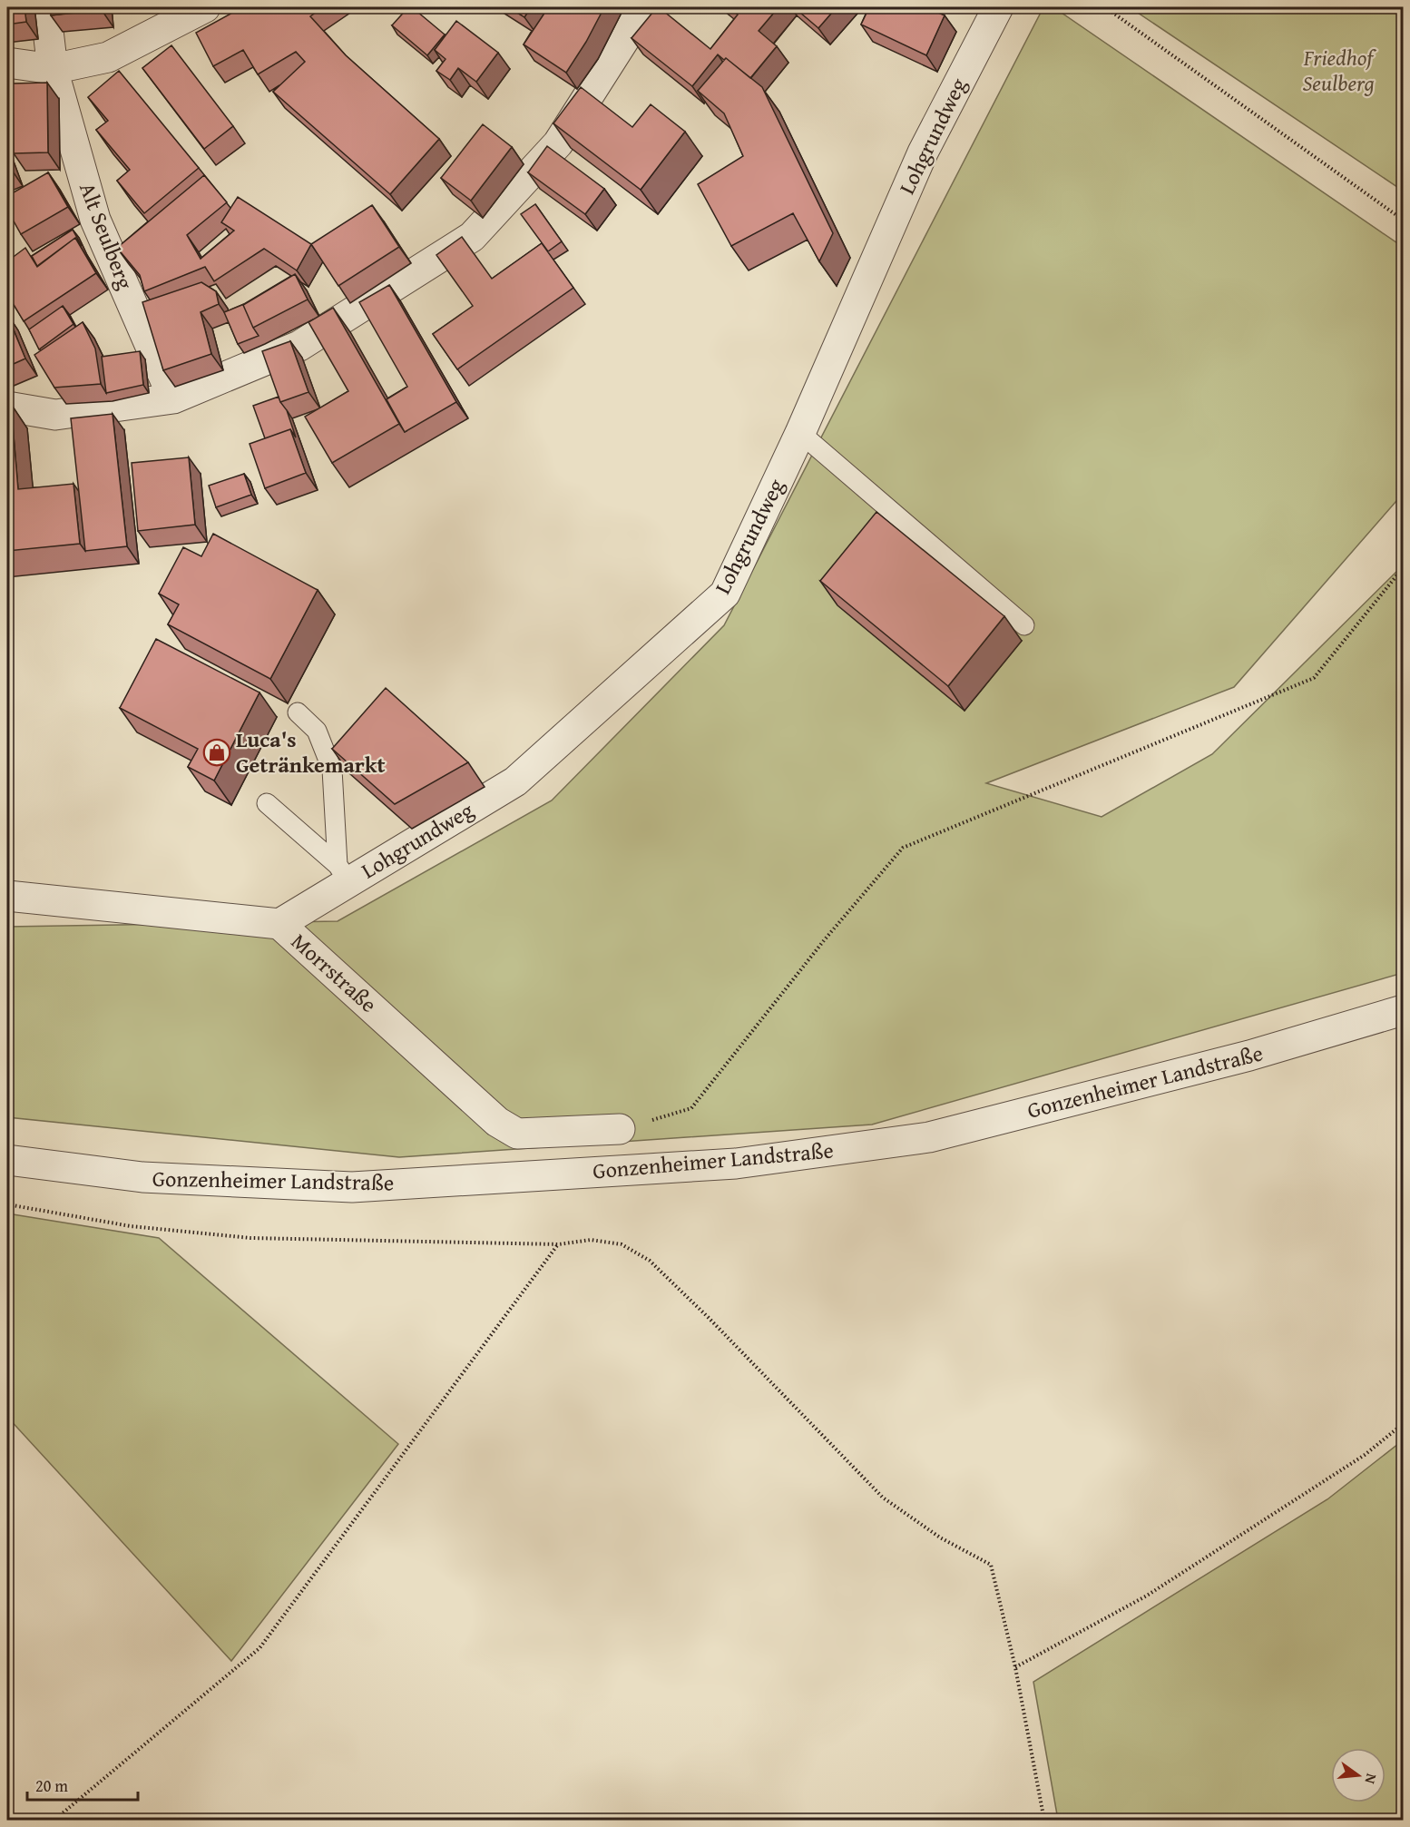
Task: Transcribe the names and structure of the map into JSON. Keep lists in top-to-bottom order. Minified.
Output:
{"streets":{"street":["Lohgrundweg","Alt Seulberg","Morrstraße","Gonzenheimer Landstraße"]},"crossings":[["Lohgrundweg","Morrstraße"]],"parks":["Friedhof Seulberg"],"places":{"shop":["Luca's Getränkemarkt"]},"scale_bar":"20 m","north":"right"}
